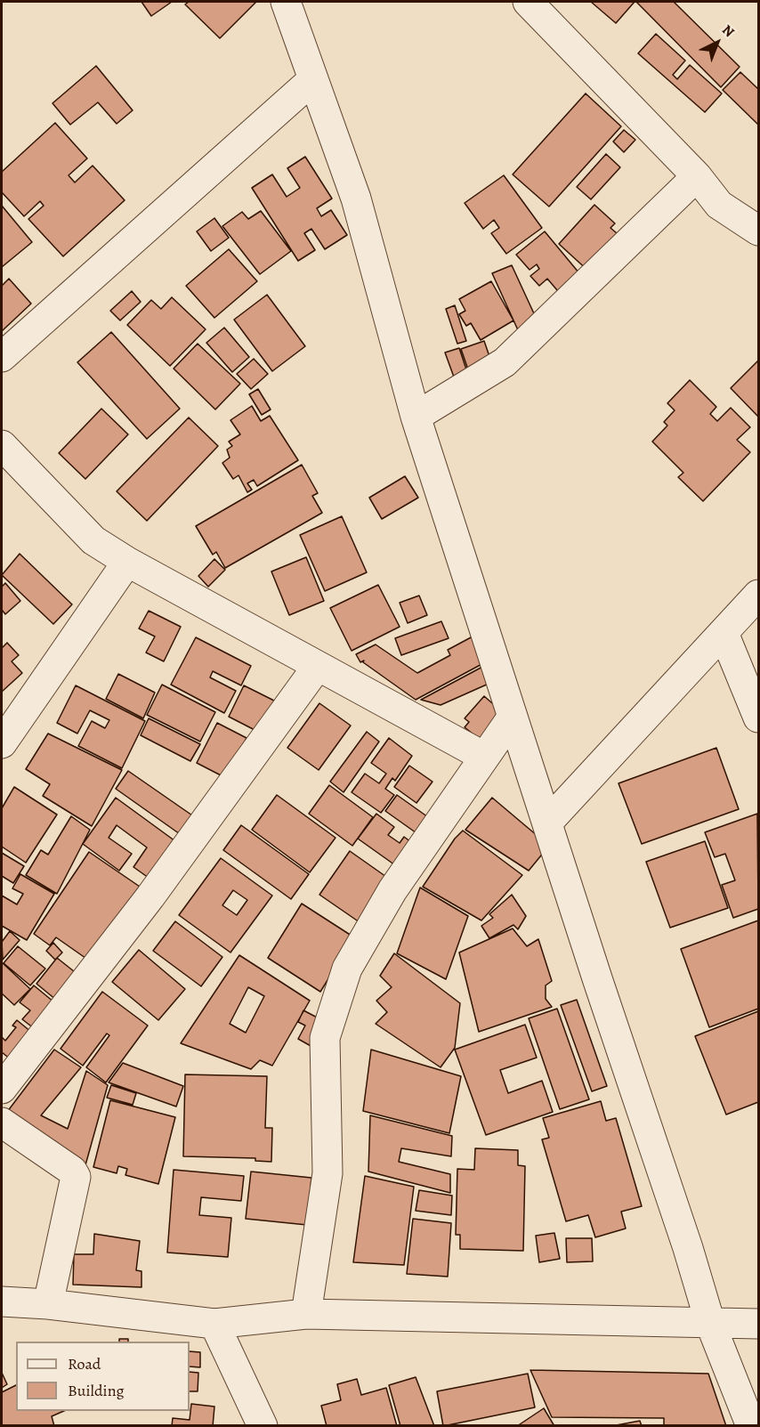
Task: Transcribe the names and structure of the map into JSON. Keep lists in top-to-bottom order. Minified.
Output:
{"legend":["Road","Building"],"north":"top right"}
